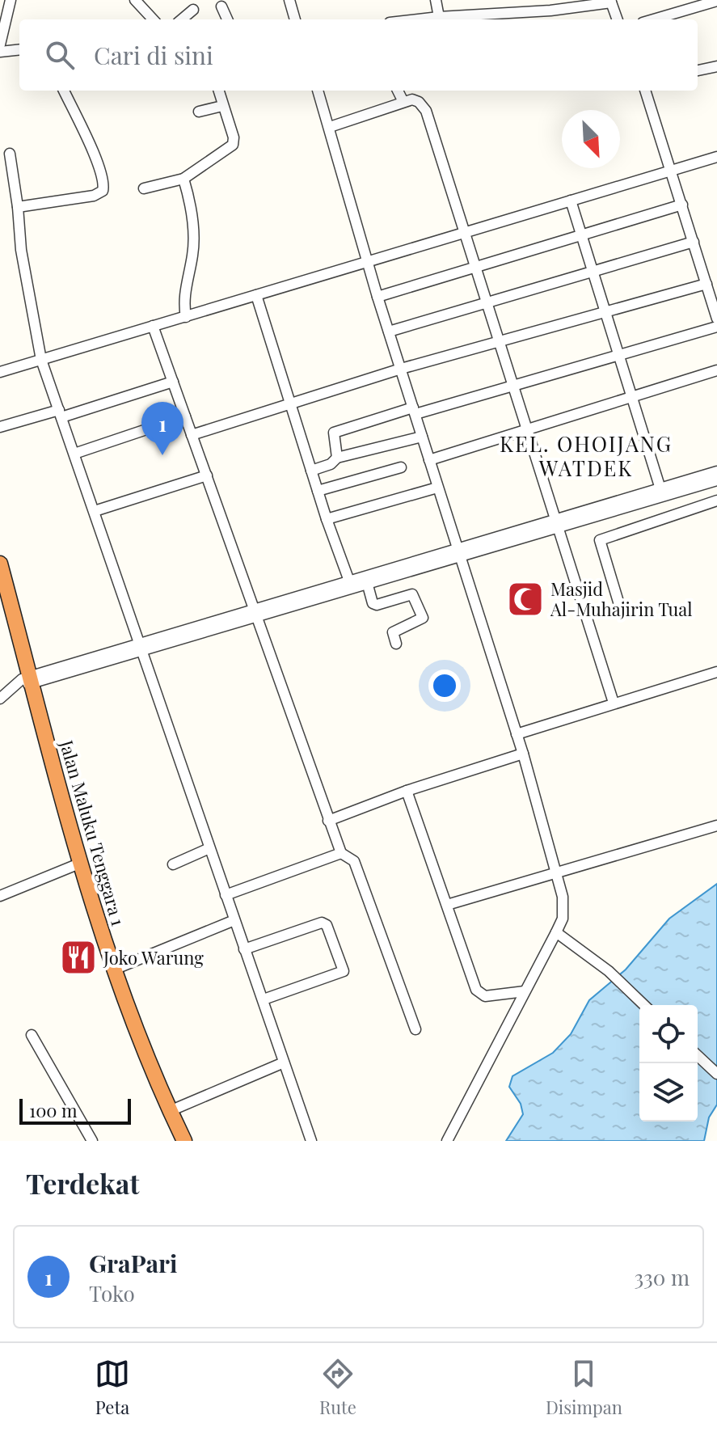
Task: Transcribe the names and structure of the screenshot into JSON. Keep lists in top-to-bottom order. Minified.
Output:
{"streets":{"highway":["Jalan Maluku Tenggara 1"]},"districts":["KEL. OHOIJANG WATDEK"],"places":{"mosque":["Masjid Al-Muhajirin Tual"],"restaurant":["Joko Warung"]},"scale_bar":"100 m","north":"bottom right","page":{"search":"Cari di sini","pins":"1","scale":"100 m","heading":"Terdekat","list":[{"mark":"1","name":"GraPari","note":"Toko","value":"330 m"}],"nav":["Peta","Rute","Disimpan"]}}
